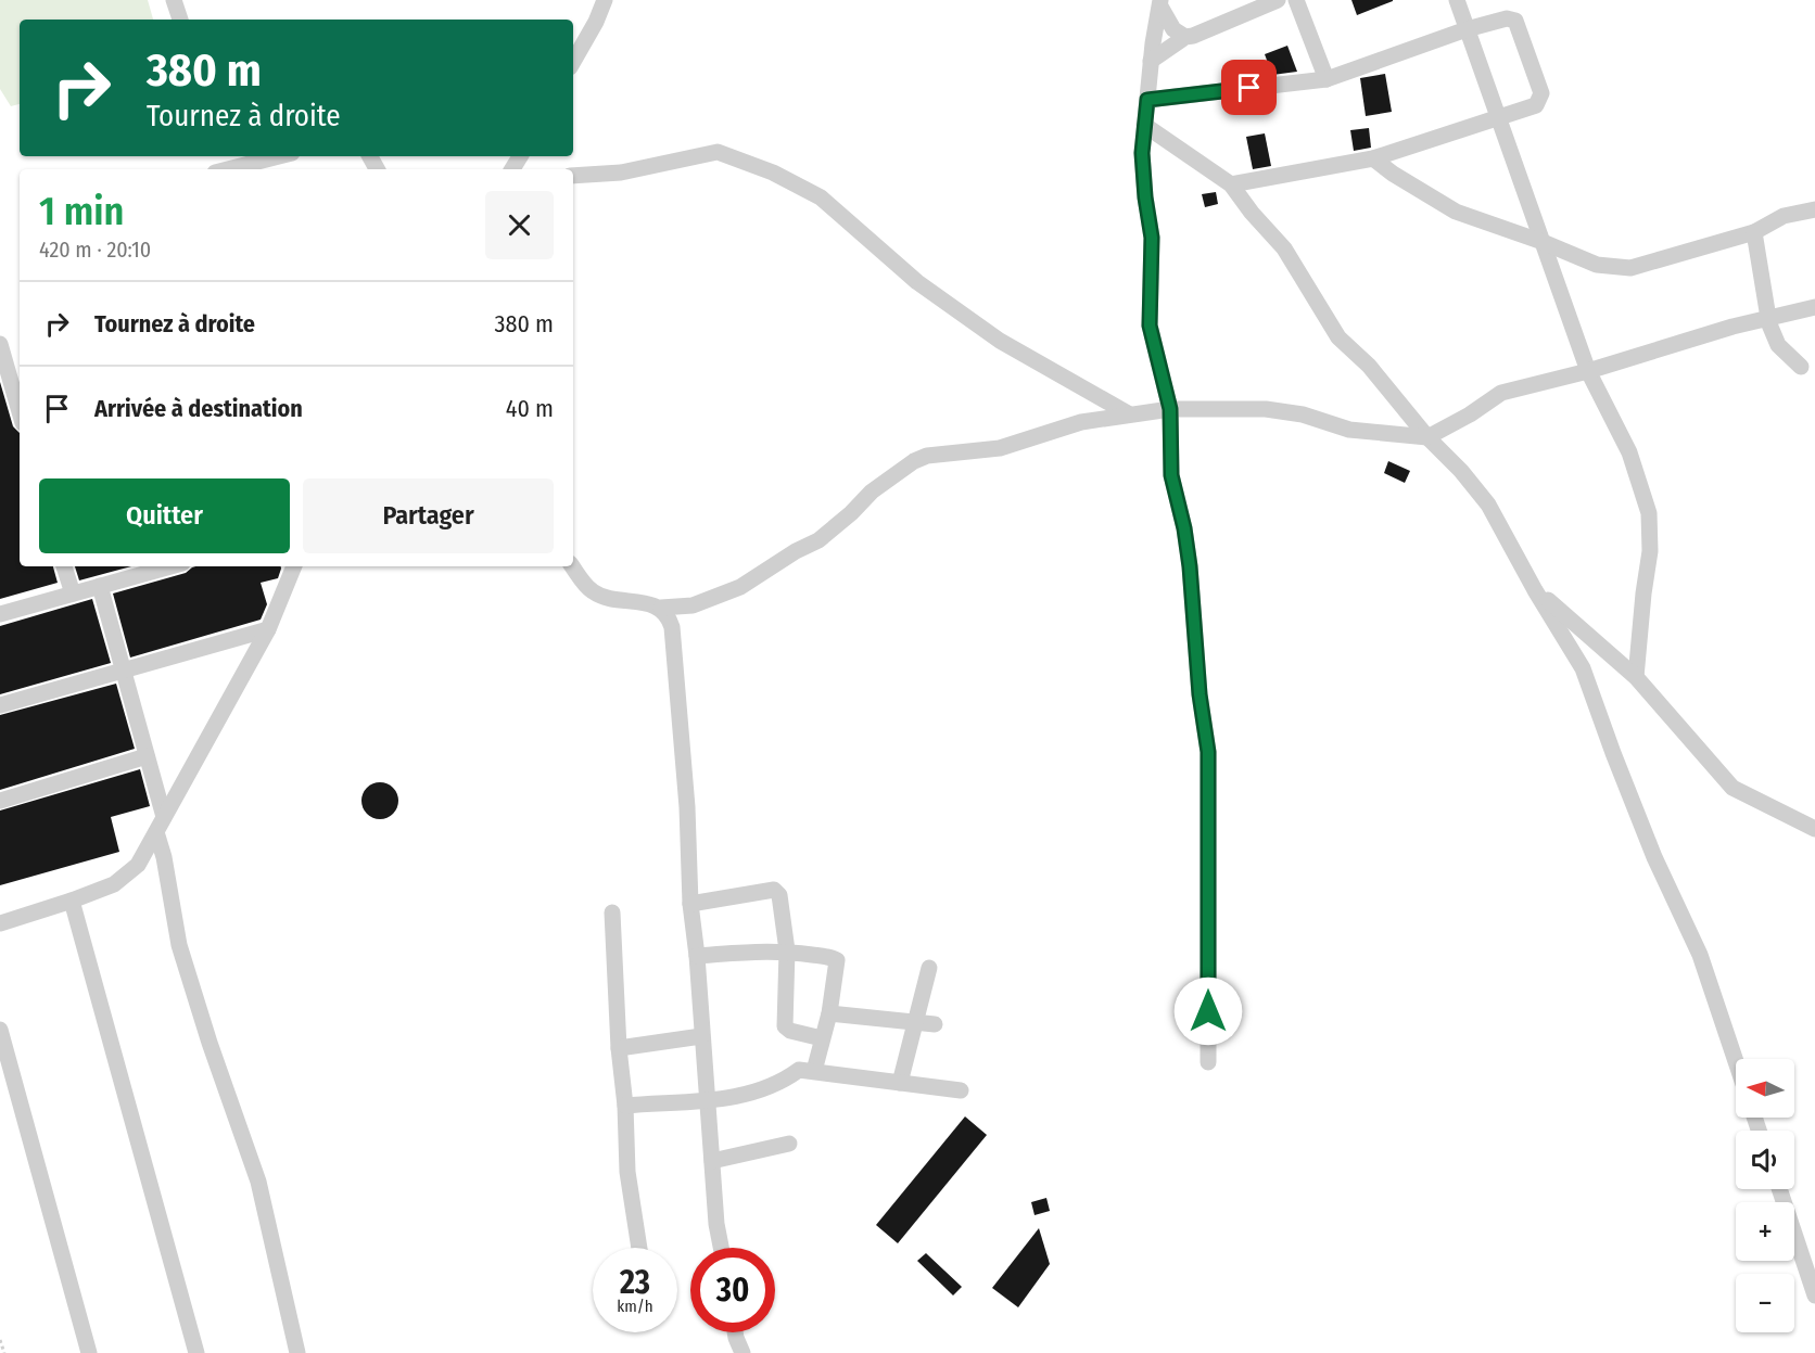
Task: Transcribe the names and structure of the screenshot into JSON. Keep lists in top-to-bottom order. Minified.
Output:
{"north":"left","page":{"turn":["380 m","Tournez à droite"],"heading":["1 min","420 m · 20:10"],"list":[{"name":"Tournez à droite","value":"380 m"},{"name":"Arrivée à destination","value":"40 m"}],"buttons":["Quitter","Partager"],"map_buttons":["+","−"],"speed":"23 km/h","limit":"30"}}
